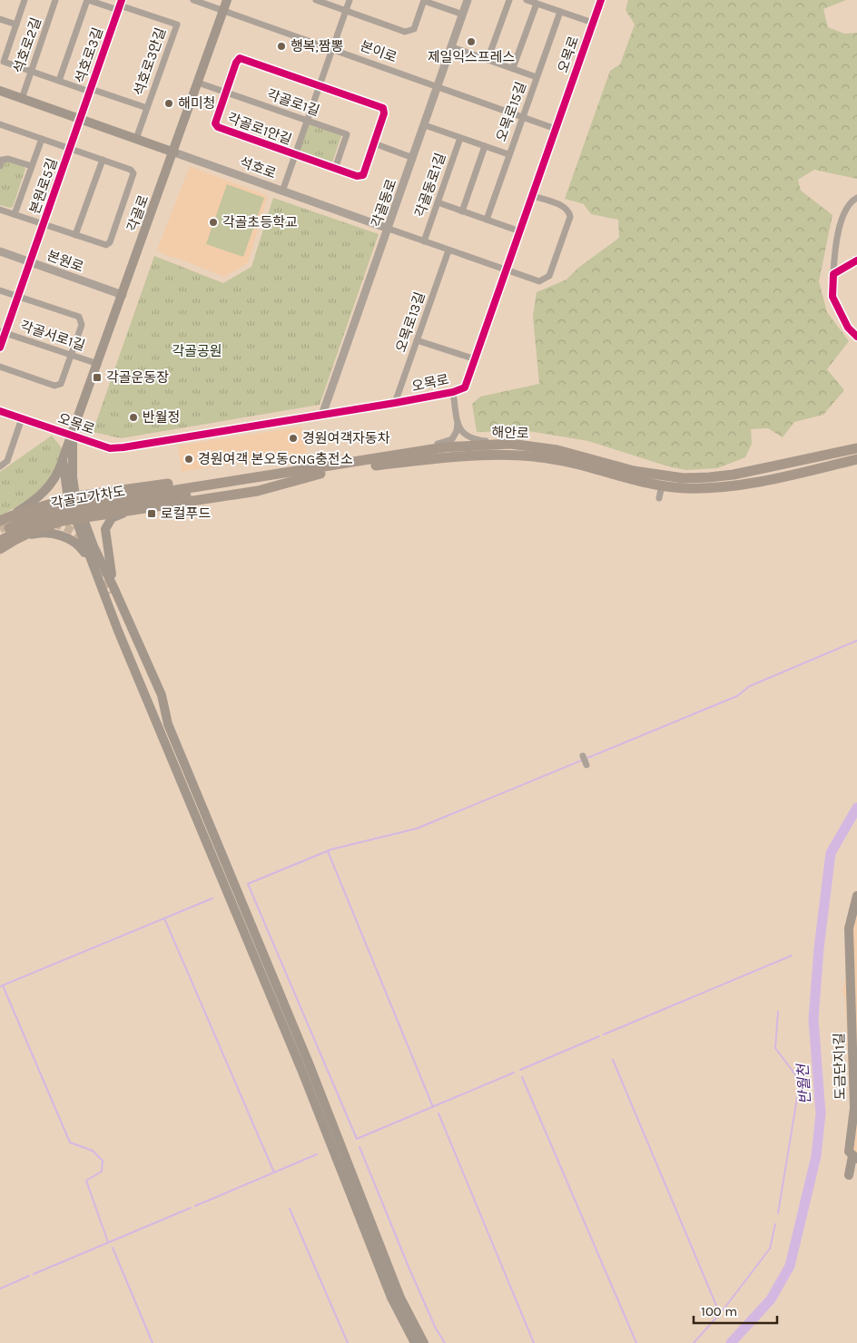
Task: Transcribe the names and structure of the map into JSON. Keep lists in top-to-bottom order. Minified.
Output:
{"streets":{"main road":["석호로","각골로","해안로","각골고가차도","도금단지1길"],"street":["석호로2길","본이로","오목로","석호로3길","석호로3안길","각골로1길","오목로15길","각골로1안길","각골동로1길","본원로5길","각골동로","본원로","오목로13길","각골서로1길"]},"crossings":[["석호로2길","석호로3안길"],["석호로2길","석호로"],["본이로","오목로"],["본이로","오목로15길"],["본이로","각골동로"],["본이로","각골로"],["오목로","석호로"],["오목로","각골동로"],["오목로","각골로"],["오목로","오목로13길"],["석호로3길","석호로3안길"],["석호로3길","석호로"],["석호로3길","본원로5길"],["각골로1길","각골로1안길"],["각골로1길","각골로"],["석호로","각골동로1길"],["석호로","본원로5길"],["석호로","각골동로"],["석호로","각골로"],["석호로","오목로13길"],["본원로5길","본원로"],["본원로5길","각골서로1길"],["각골로","본원로"],["각골로","각골서로1길"],["해안로","각골고가차도"]],"water":["반월천"],"parks":["각골공원"],"places":{"other":["제일익스프레스","행복,짬뽕","해미청","각골초등학교","반월정","경원여객자동차","경원여객 본오동CNG충전소"],"transit":["각골운동장","로컬푸드"]},"scale_bar":"100 m"}
